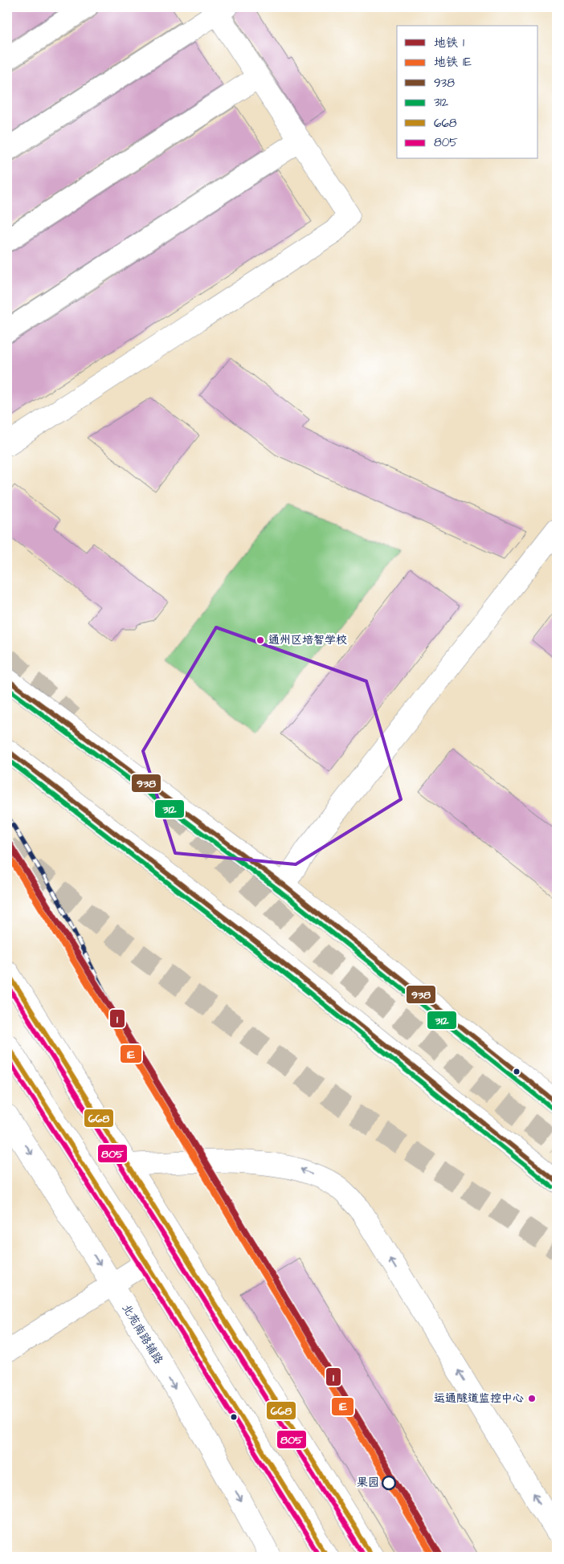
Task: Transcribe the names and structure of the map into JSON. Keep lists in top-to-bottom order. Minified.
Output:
{"streets":{"main road":["北苑南路辅路"]},"places":["通州区培智学校","运通隧道监控中心","果园"],"lines":["transit line 938","transit line 312","metro line 1","metro line 1E","transit line 668","transit line 805"],"legend":["地铁 1","地铁 1E","938","312","668","805"]}
